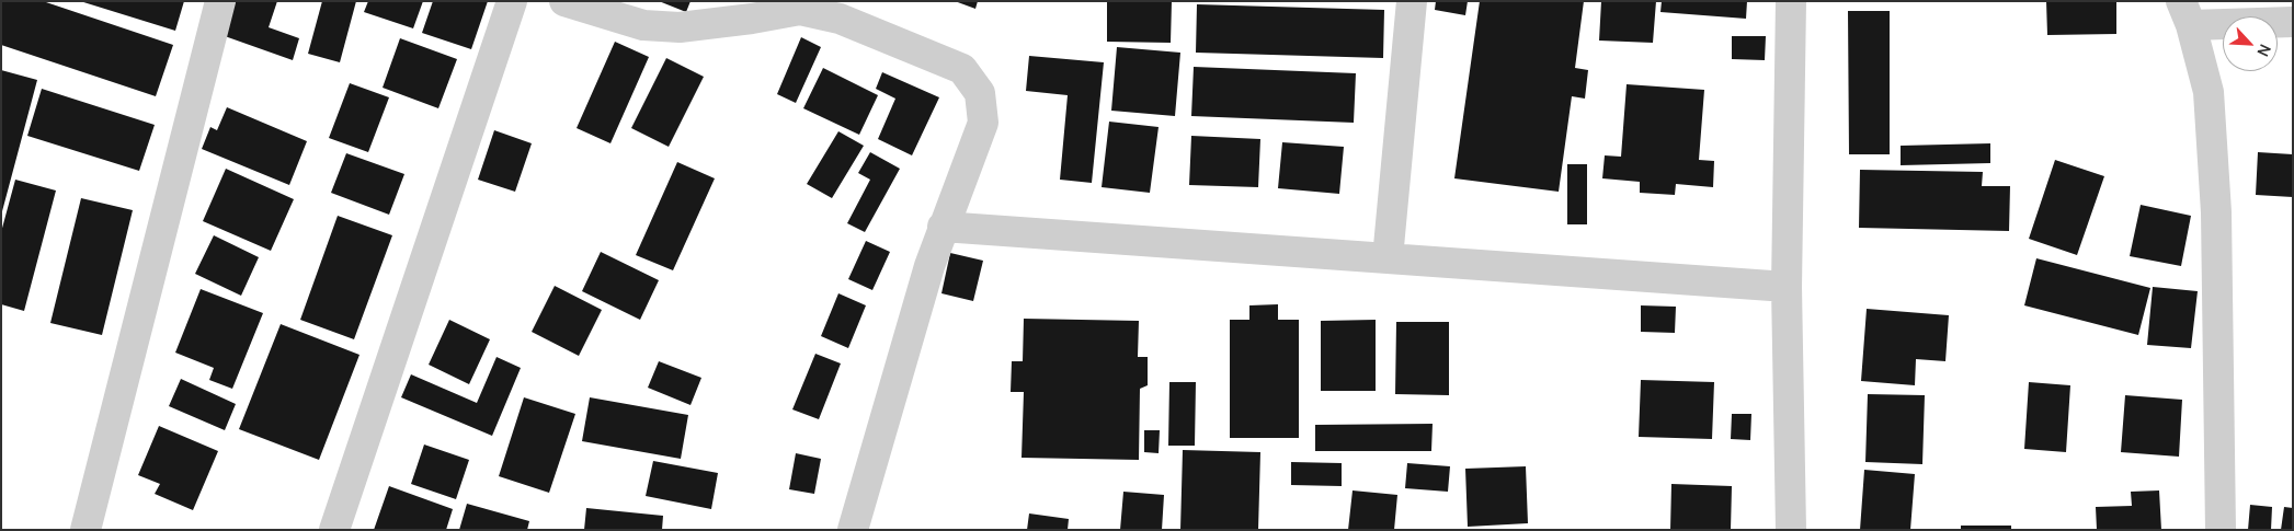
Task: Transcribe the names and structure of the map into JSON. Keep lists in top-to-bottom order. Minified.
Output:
{"north":"bottom right"}
